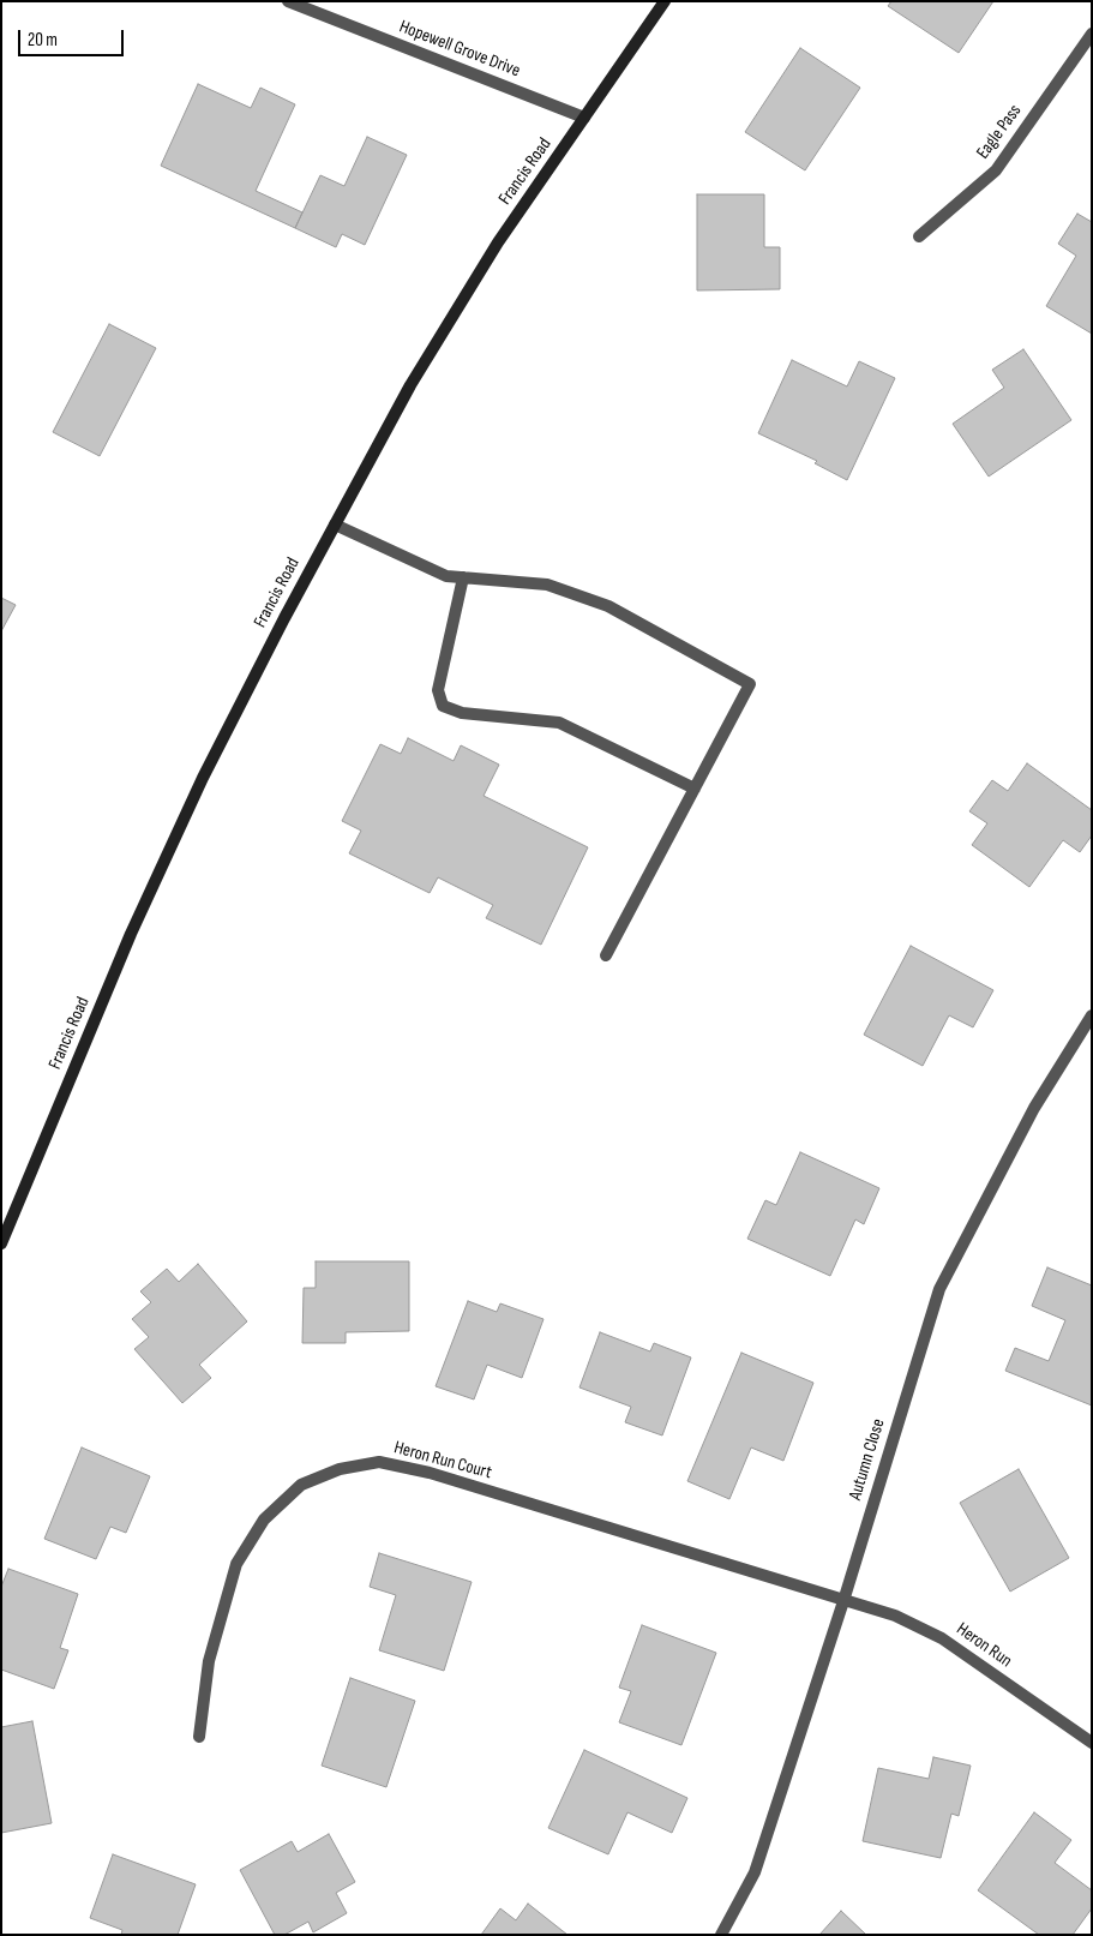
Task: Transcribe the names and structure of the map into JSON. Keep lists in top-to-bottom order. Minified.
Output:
{"streets":{"street":["Hopewell Grove Drive","Eagle Pass","Francis Road","Autumn Close","Heron Run Court","Heron Run"]},"crossings":[["Hopewell Grove Drive","Francis Road"],["Autumn Close","Heron Run Court"],["Autumn Close","Heron Run"],["Heron Run Court","Heron Run"]],"scale_bar":"20 m"}
